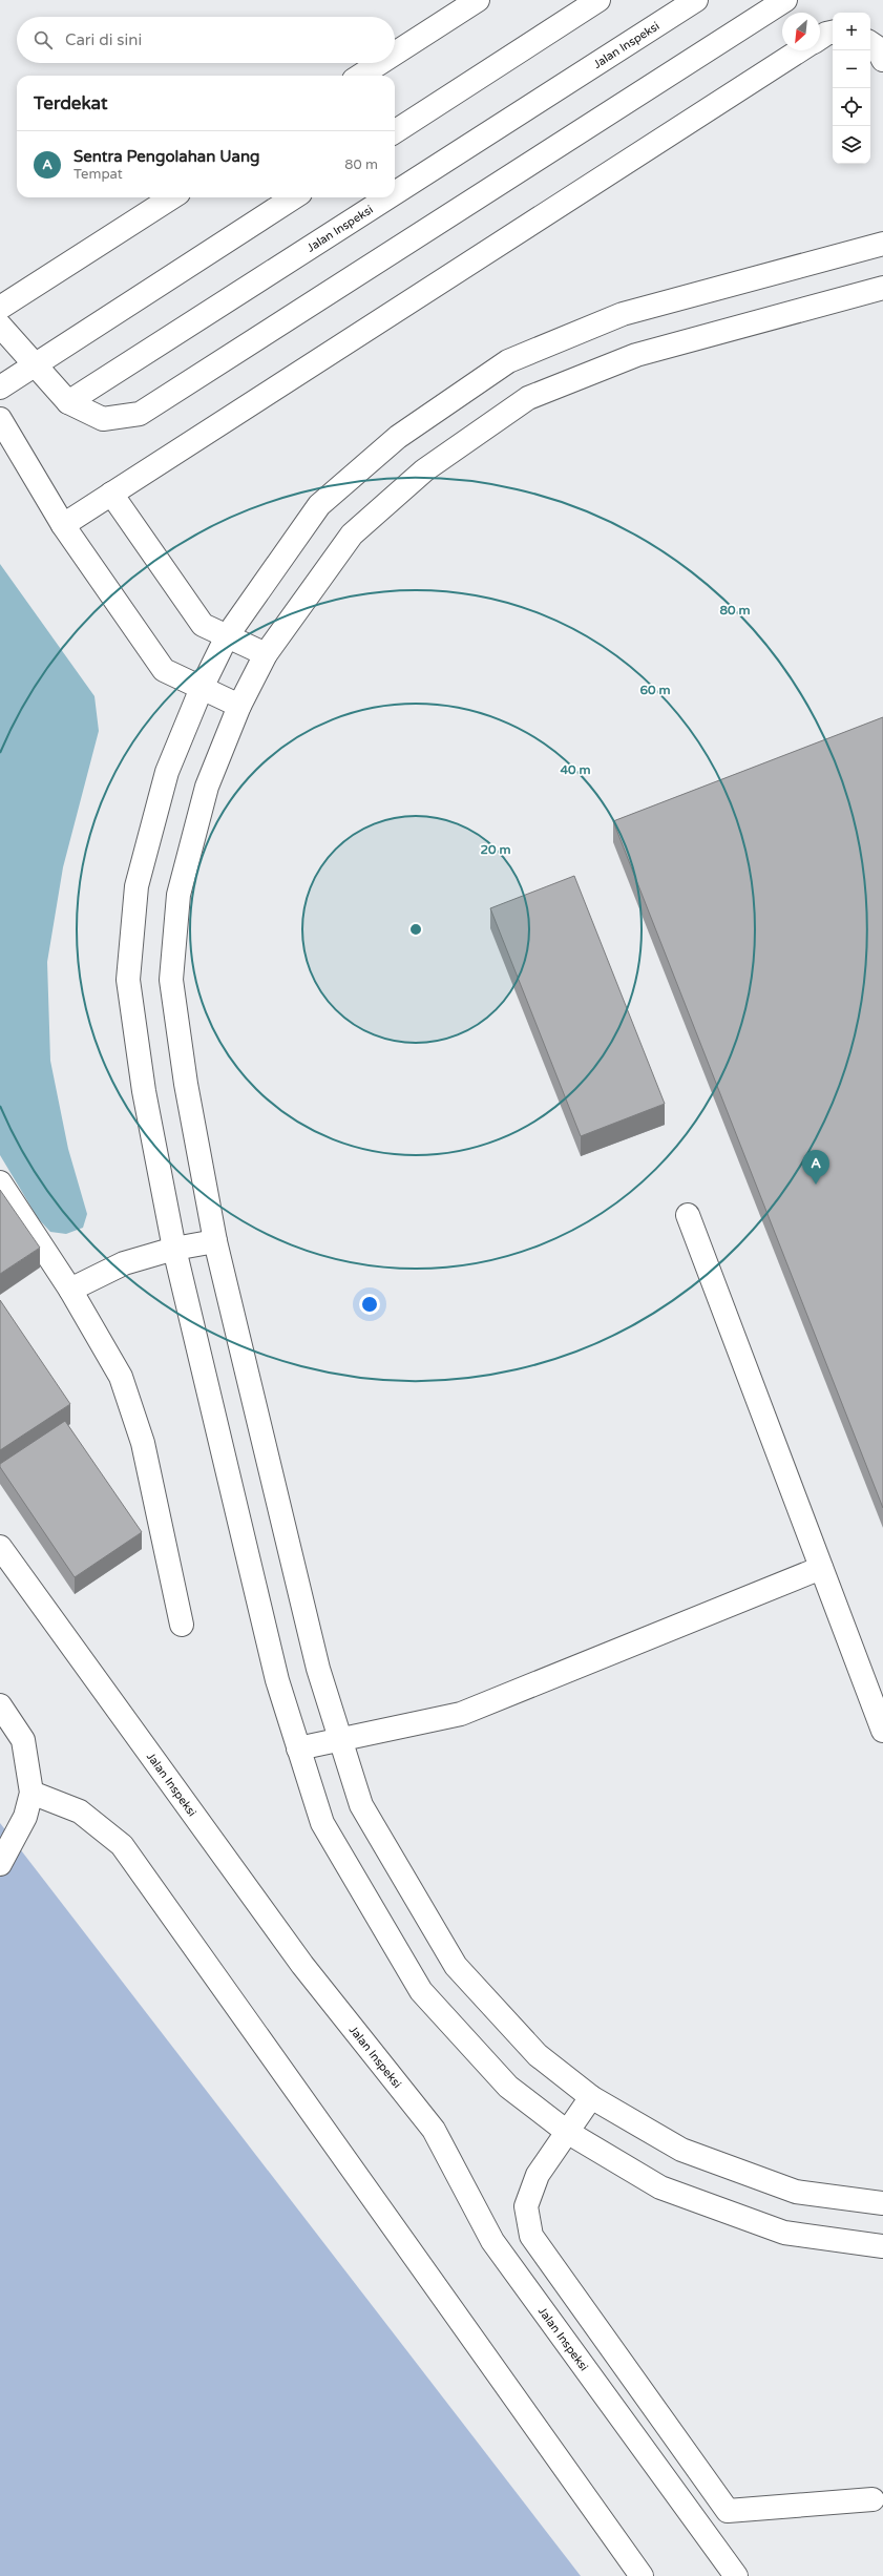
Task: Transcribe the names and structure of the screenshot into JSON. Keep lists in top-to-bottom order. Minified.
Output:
{"streets":{"lane":["Jalan Inspeksi"]},"north":"bottom left","page":{"map_buttons":["+","−"],"search":"Cari di sini","heading":"Terdekat","list":[{"mark":"A","name":"Sentra Pengolahan Uang","note":"Tempat","value":"80 m"}],"pins":"A"},"rings":["80 m","60 m","40 m","20 m"]}
